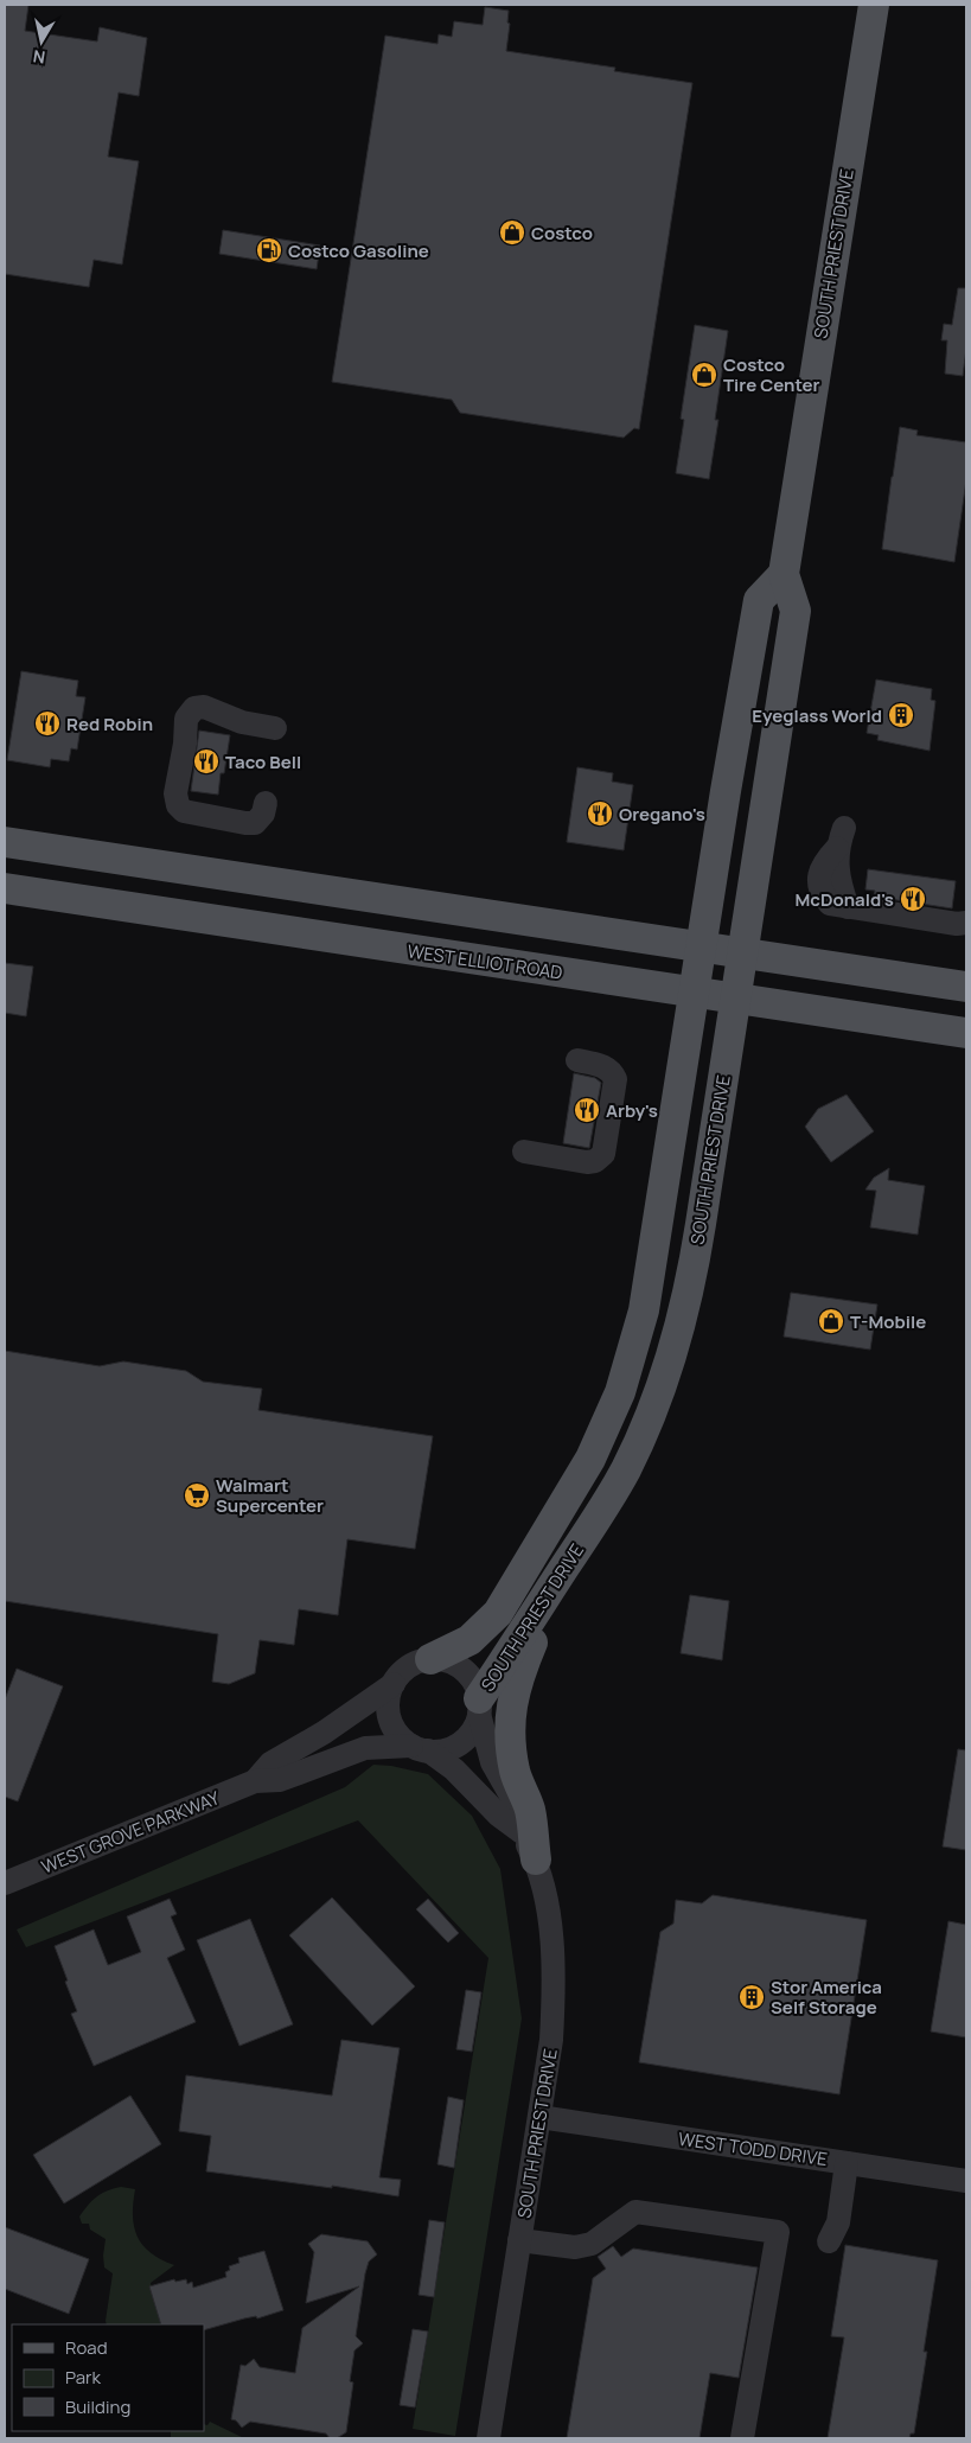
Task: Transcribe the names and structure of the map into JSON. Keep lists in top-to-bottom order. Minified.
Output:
{"streets":{"main road":["SOUTH PRIEST DRIVE","WEST ELLIOT ROAD"],"street":["WEST GROVE PARKWAY","WEST TODD DRIVE"]},"crossings":[["SOUTH PRIEST DRIVE","WEST ELLIOT ROAD"],["SOUTH PRIEST DRIVE","WEST GROVE PARKWAY"],["SOUTH PRIEST DRIVE","WEST TODD DRIVE"]],"places":{"shop":["Costco","Costco Tire Center","T-Mobile"],"fuel station":["Costco Gasoline"],"building":["Eyeglass World","Stor America Self Storage"],"restaurant":["Red Robin","Taco Bell","Oregano's","McDonald's","Arby's"],"supermarket":["Walmart Supercenter"]},"legend":["Road","Park","Building"],"north":"bottom"}
